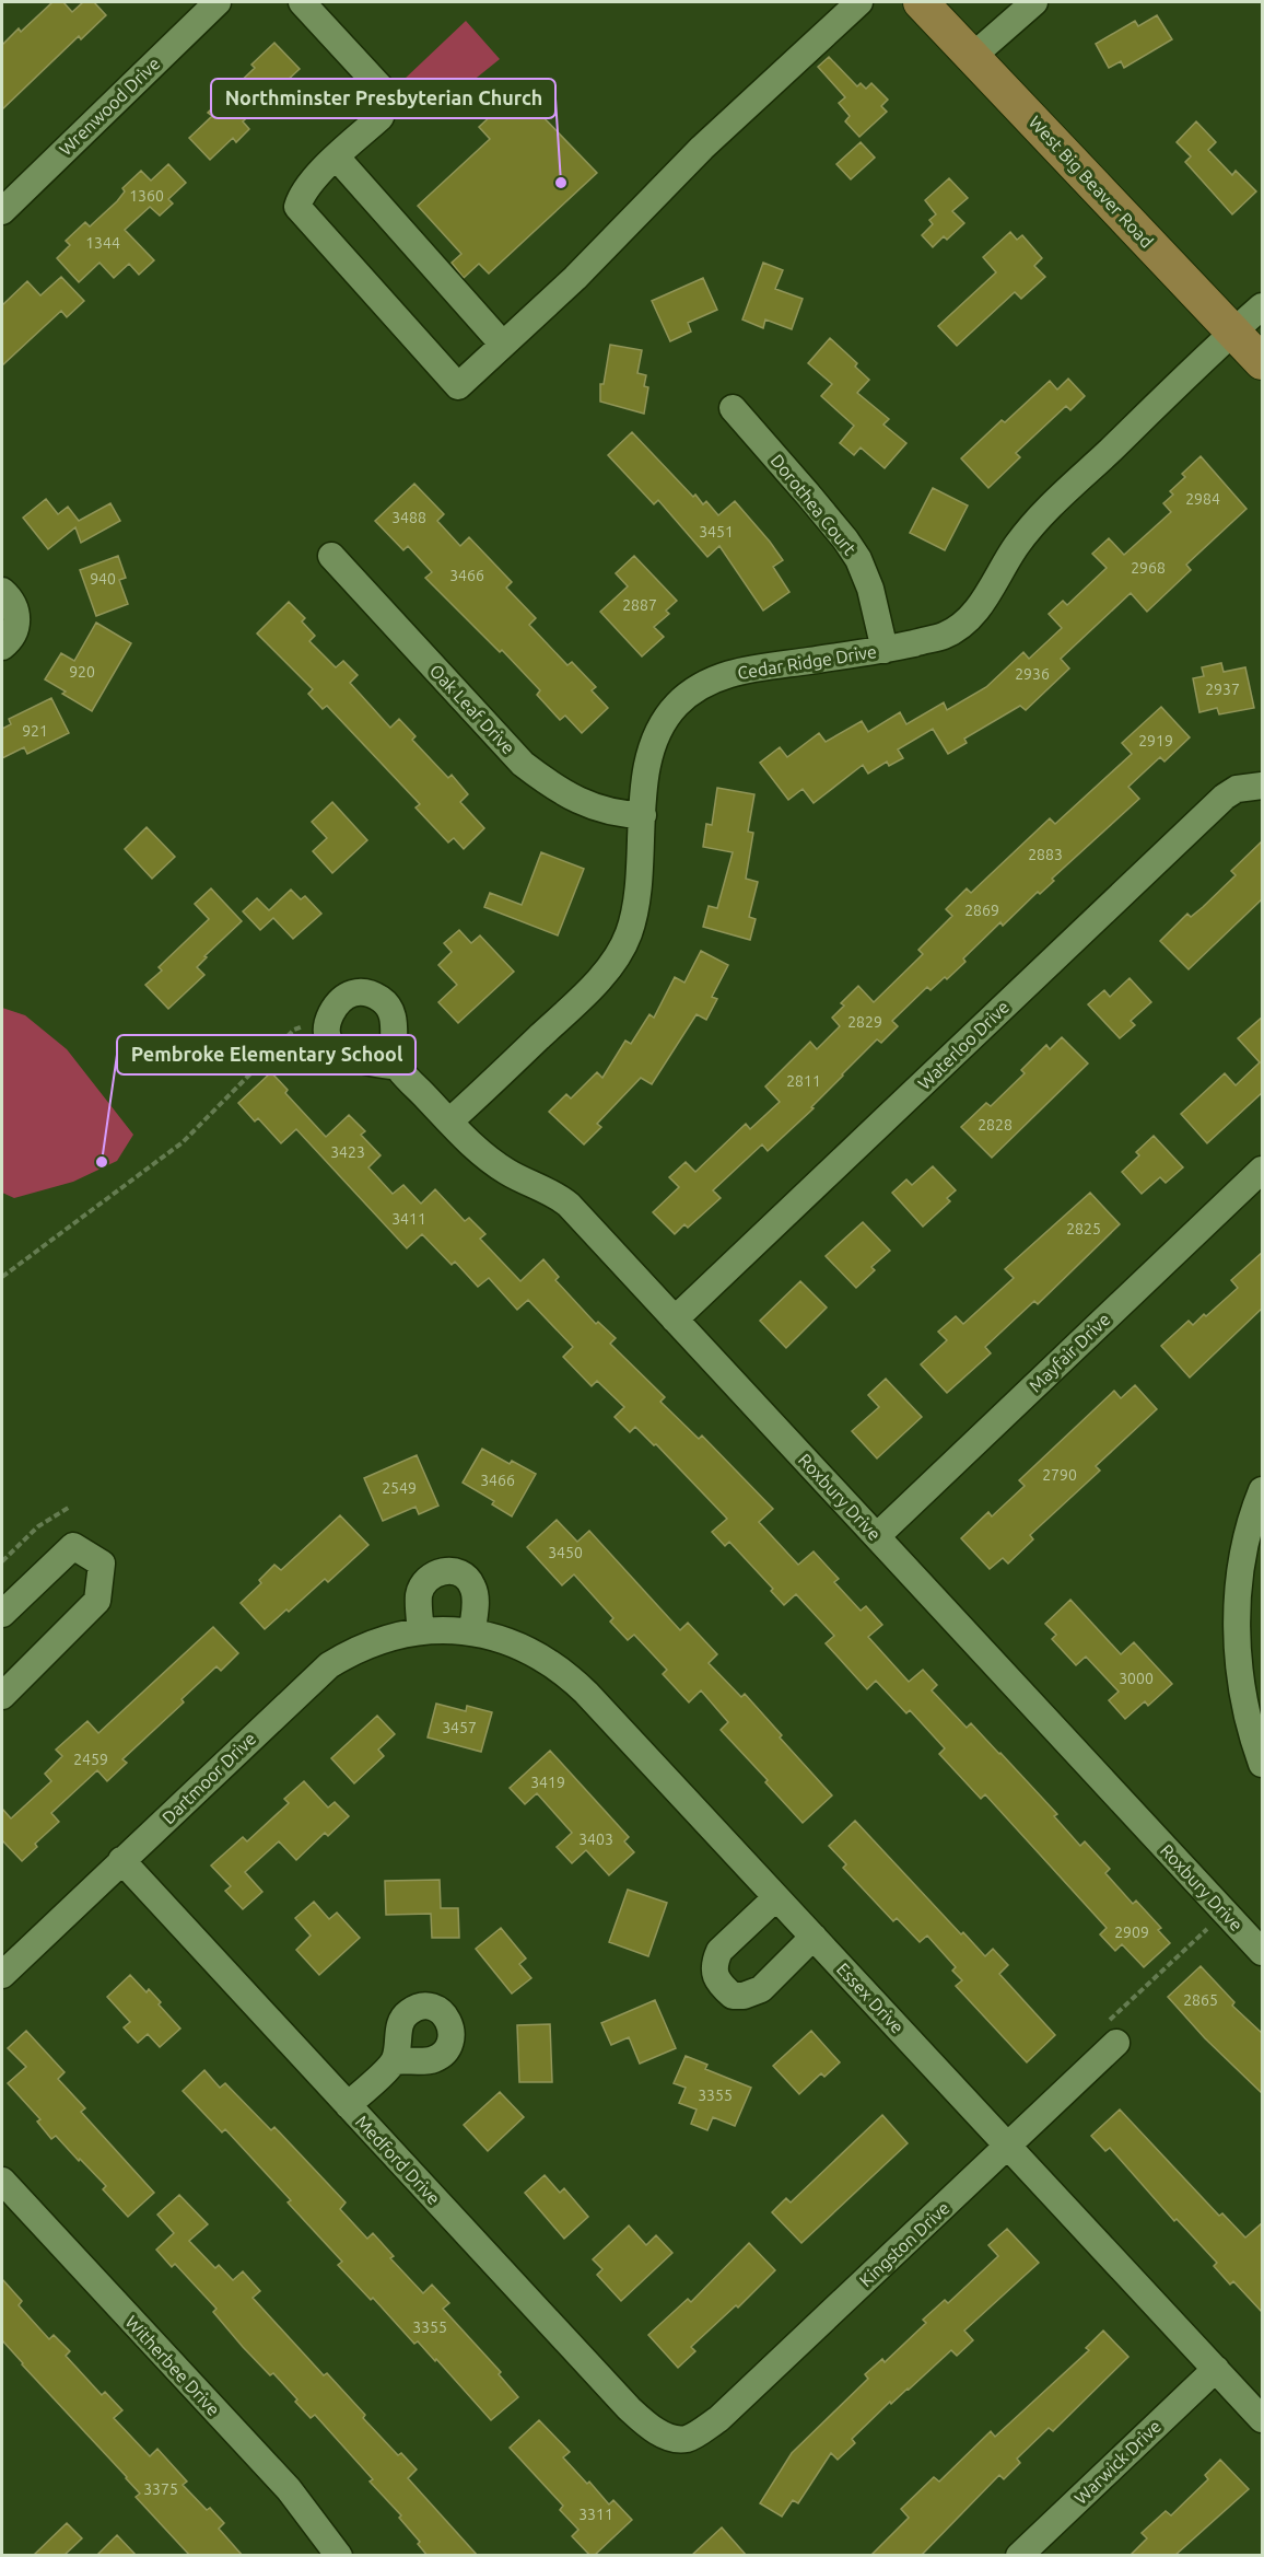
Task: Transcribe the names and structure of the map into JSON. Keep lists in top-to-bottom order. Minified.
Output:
{"streets":{"main road":["West Big Beaver Road"],"street":["Wrenwood Drive","Dorothea Court","Cedar Ridge Drive","Oak Leaf Drive","Waterloo Drive","Mayfair Drive","Roxbury Drive","Dartmoor Drive","Essex Drive","Medford Drive","Kingston Drive","Witherbee Drive","Warwick Drive"]},"crossings":[["West Big Beaver Road","Cedar Ridge Drive"],["Dorothea Court","Cedar Ridge Drive"],["Cedar Ridge Drive","Oak Leaf Drive"],["Cedar Ridge Drive","Roxbury Drive"],["Waterloo Drive","Roxbury Drive"],["Mayfair Drive","Roxbury Drive"],["Dartmoor Drive","Essex Drive"],["Dartmoor Drive","Medford Drive"],["Essex Drive","Kingston Drive"],["Essex Drive","Warwick Drive"],["Medford Drive","Kingston Drive"]],"places":["Northminster Presbyterian Church","Pembroke Elementary School"],"house_numbers":["1360","1344","2984","3488","3451","2968","3466","940","2887","920","2936","2937","921","2919","2883","2869","2829","2811","2828","3423","3411","2825","2790","3466","2549","3450","3000","3457","2459","3419","3403","2909","2865","3355","3355","3375","3311"]}
